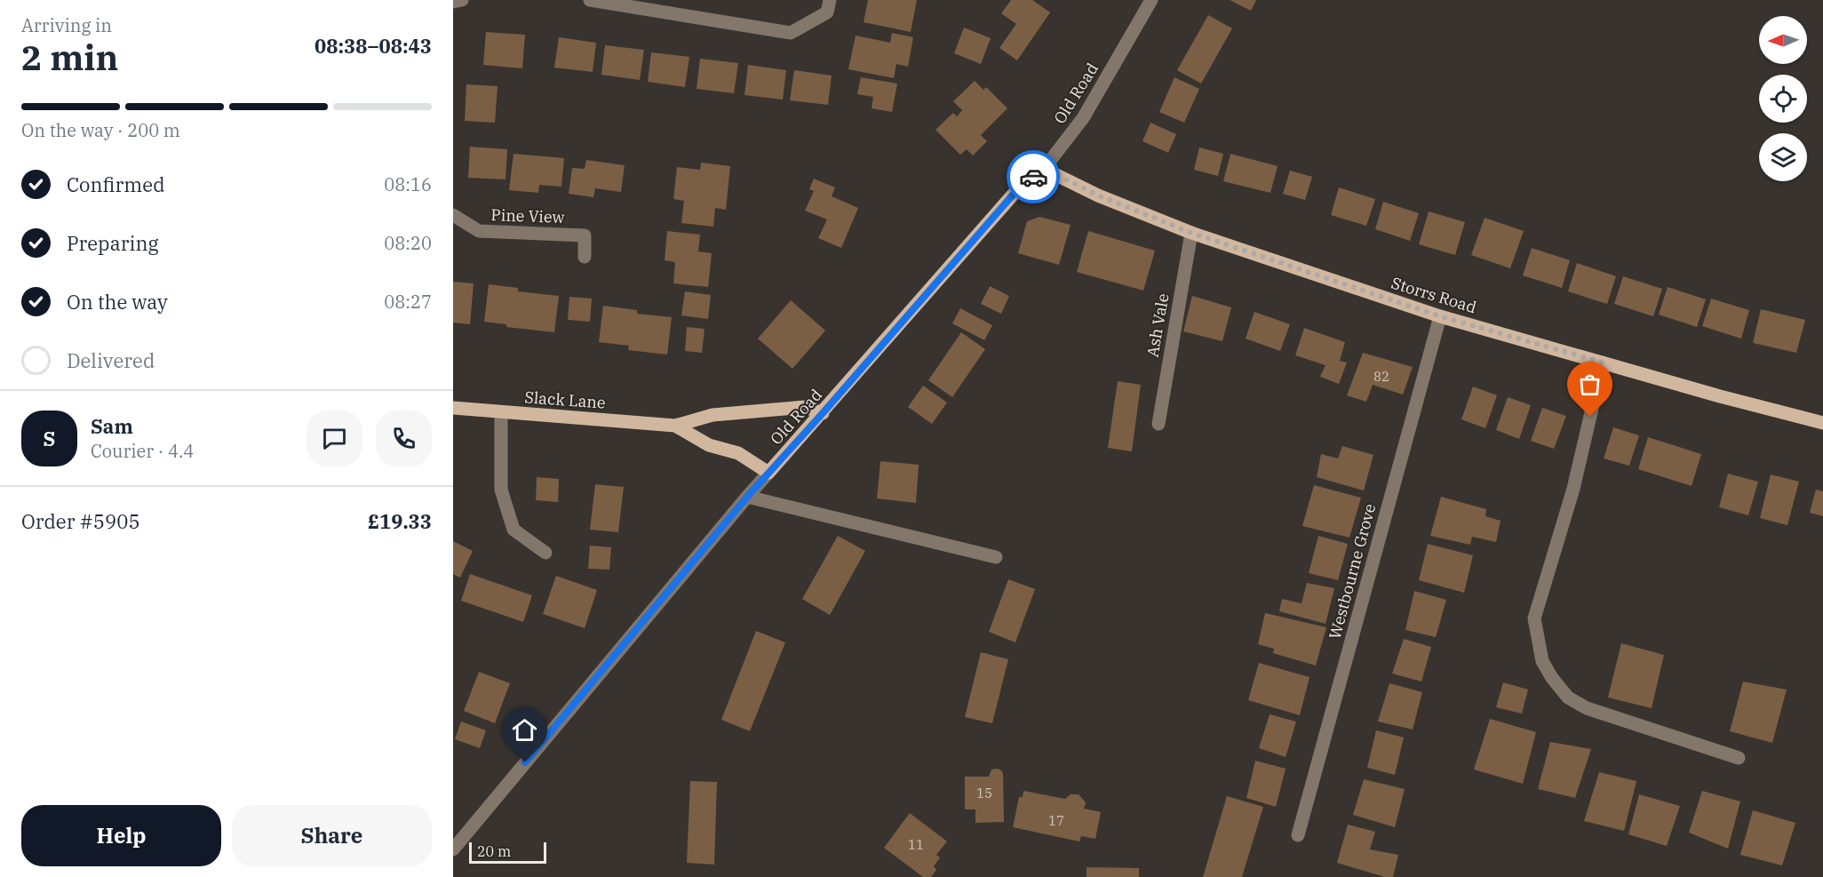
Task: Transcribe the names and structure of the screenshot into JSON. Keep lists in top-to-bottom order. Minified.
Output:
{"streets":{"main road":["Old Road","Storrs Road","Slack Lane"],"street":["Pine View","Ash Vale","Westbourne Grove"]},"crossings":[["Old Road","Storrs Road"],["Old Road","Slack Lane"],["Storrs Road","Ash Vale"],["Storrs Road","Westbourne Grove"]],"house_numbers":["82","15","17","11"],"scale_bar":"20 m","north":"left","page":{"heading":["2 min","Arriving in","08:38–08:43"],"panel":["Sam","Courier · 4.4","Order #5905","£19.33"],"bar":"On the way · 200 m","list":[["Confirmed","08:16"],["Preparing","08:20"],["On the way","08:27"],"Delivered"],"round":"S","buttons":["Help","Share"],"scale":"20 m"}}
